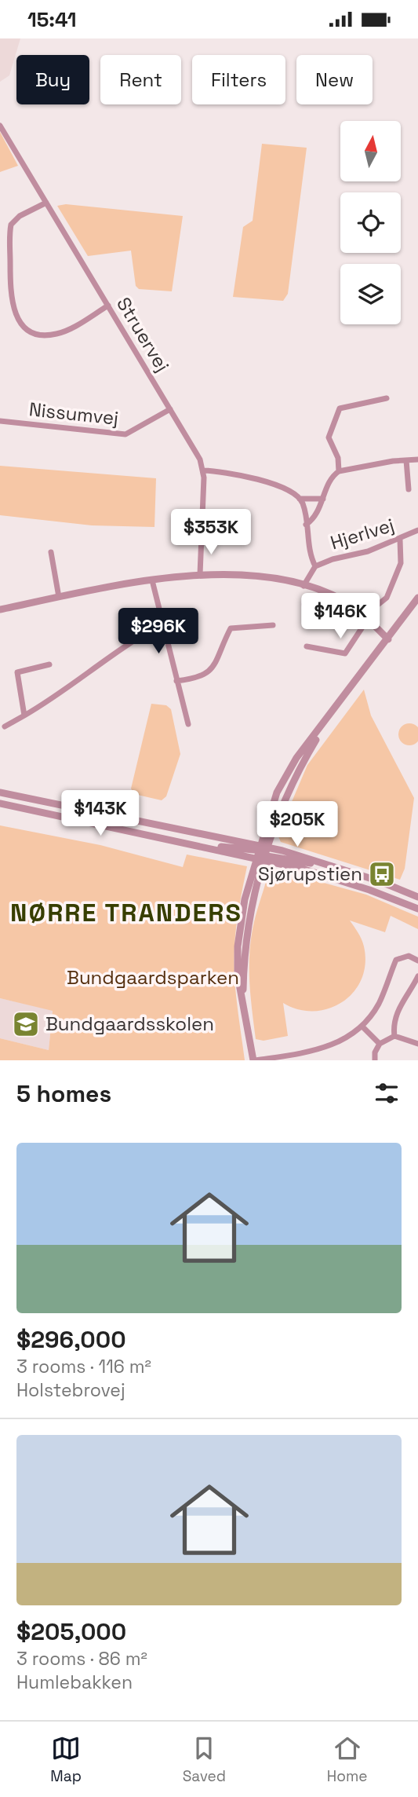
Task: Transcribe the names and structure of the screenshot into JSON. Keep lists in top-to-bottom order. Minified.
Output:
{"streets":{"street":["Struervej","Nissumvej","Hjerlvej"]},"crossings":[["Struervej","Nissumvej"]],"districts":["NØRRE TRANDERS"],"parks":["Bundgaardsparken"],"places":{"bus stop":["Sjørupstien"],"school or university":["Bundgaardsskolen"]},"north":"top","page":{"status":"15:41","chip":["Buy","Rent","Filters","New"],"price":["$353K","$146K","$296K","$143K","$205K"],"heading":"5 homes","list":[{"name":"$296,000","note":"3 rooms · 116 m² · Holstebrovej"},{"name":"$205,000","note":"3 rooms · 86 m² · Humlebakken"}],"tabs":["Map","Saved","Home"]}}
